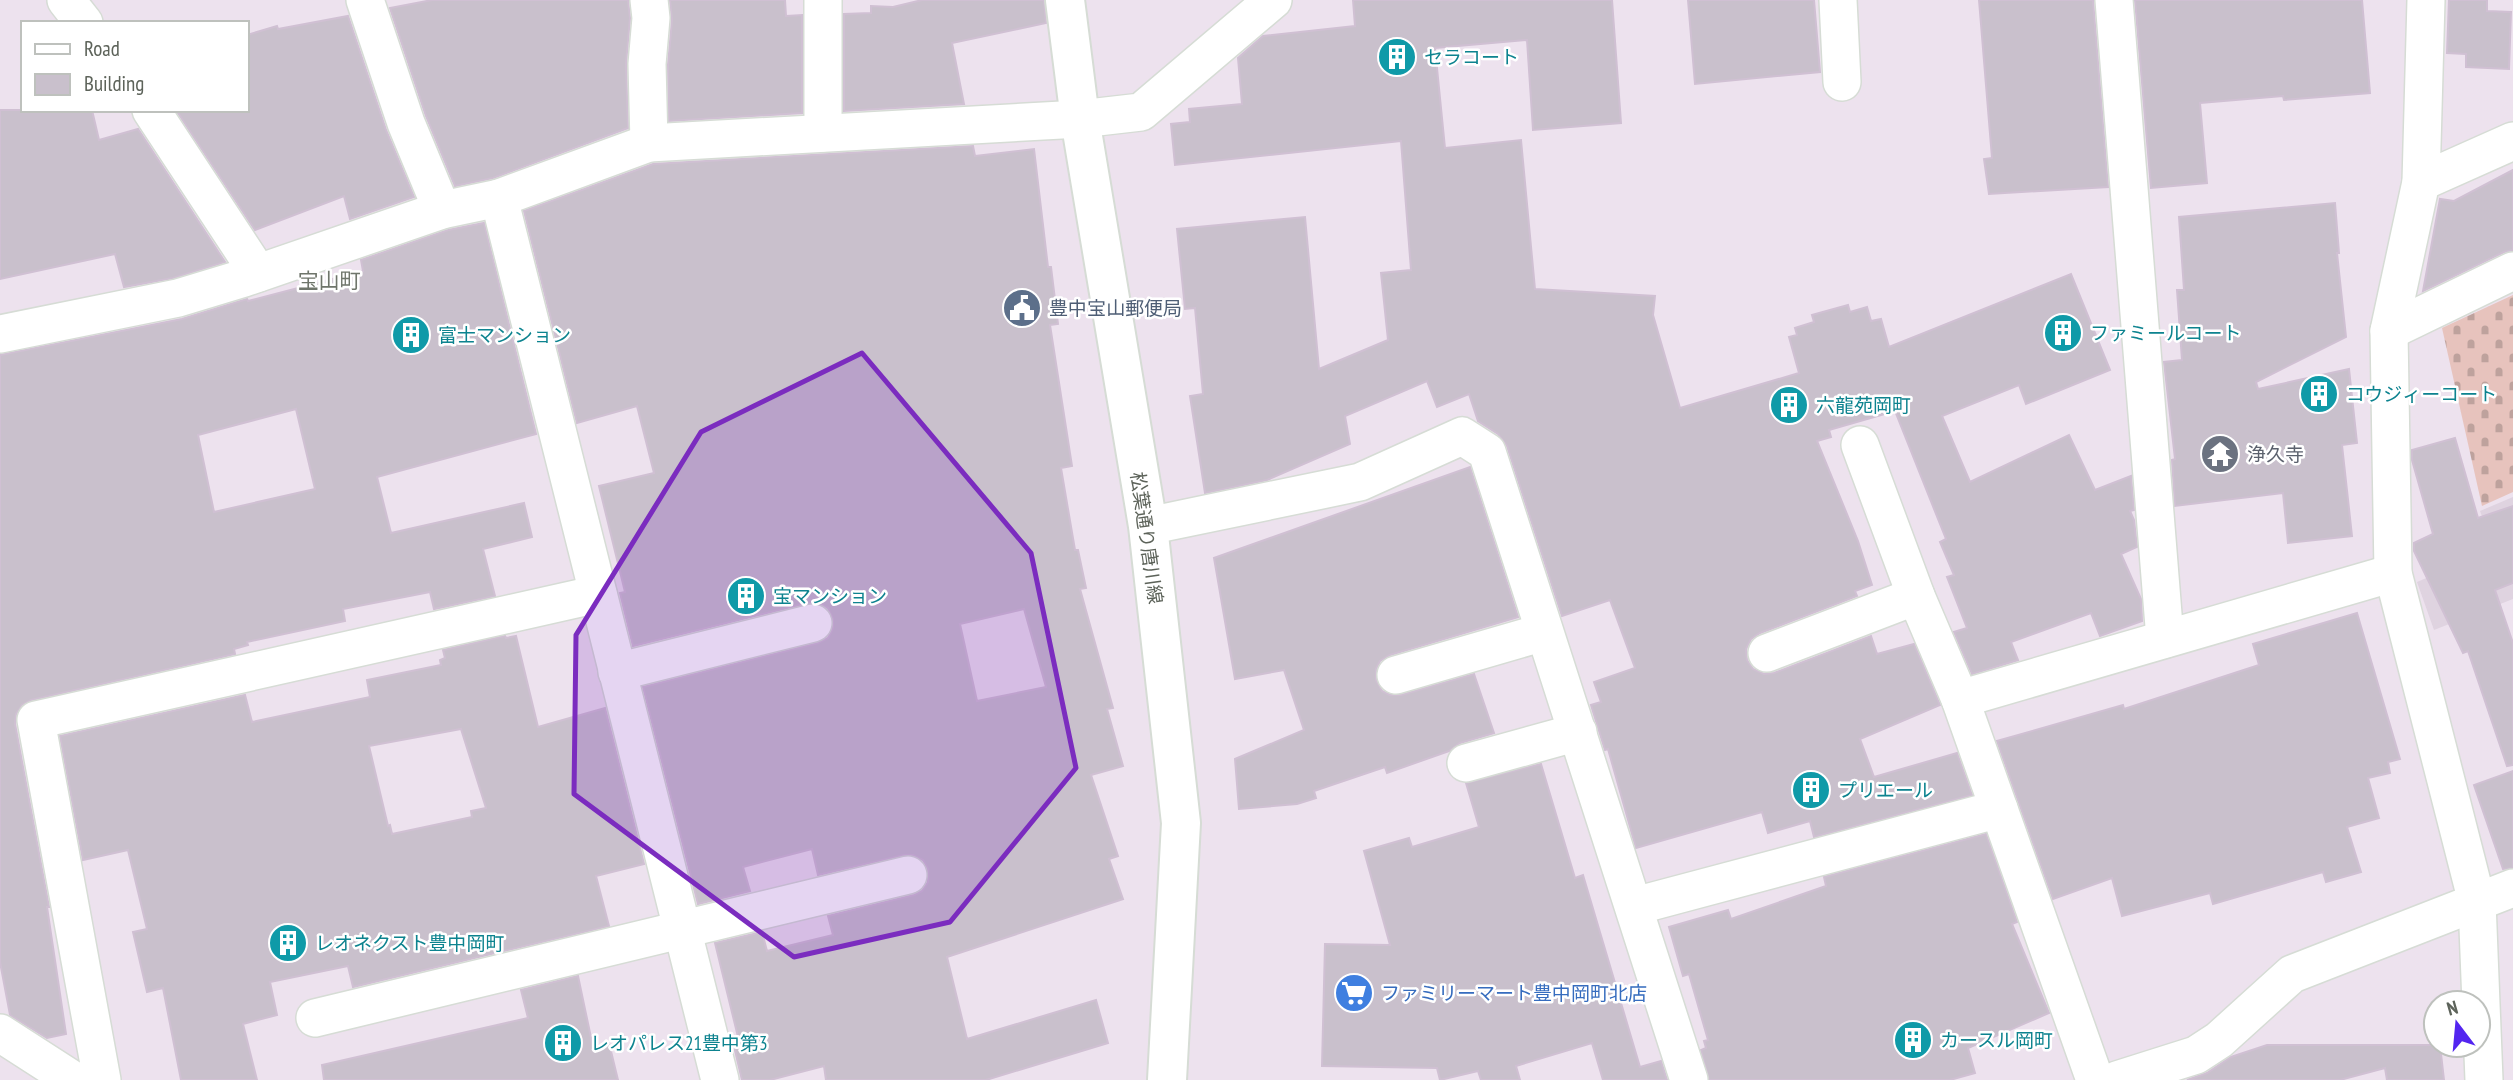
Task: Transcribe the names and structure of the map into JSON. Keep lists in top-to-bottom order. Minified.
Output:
{"streets":{"street":["松葉通り唐川線"]},"districts":["宝山町"],"places":{"building":["セラコート","ファミールコート","富士マンション","コウジィーコート","六龍苑岡町","宝マンション","プリエール","レオネクスト豊中岡町","カースル岡町","レオパレス21豊中第3"],"public building":["豊中宝山郵便局"],"temple":["浄久寺"],"supermarket":["ファミリーマート豊中岡町北店"]},"legend":["Road","Building"],"north":"top"}
